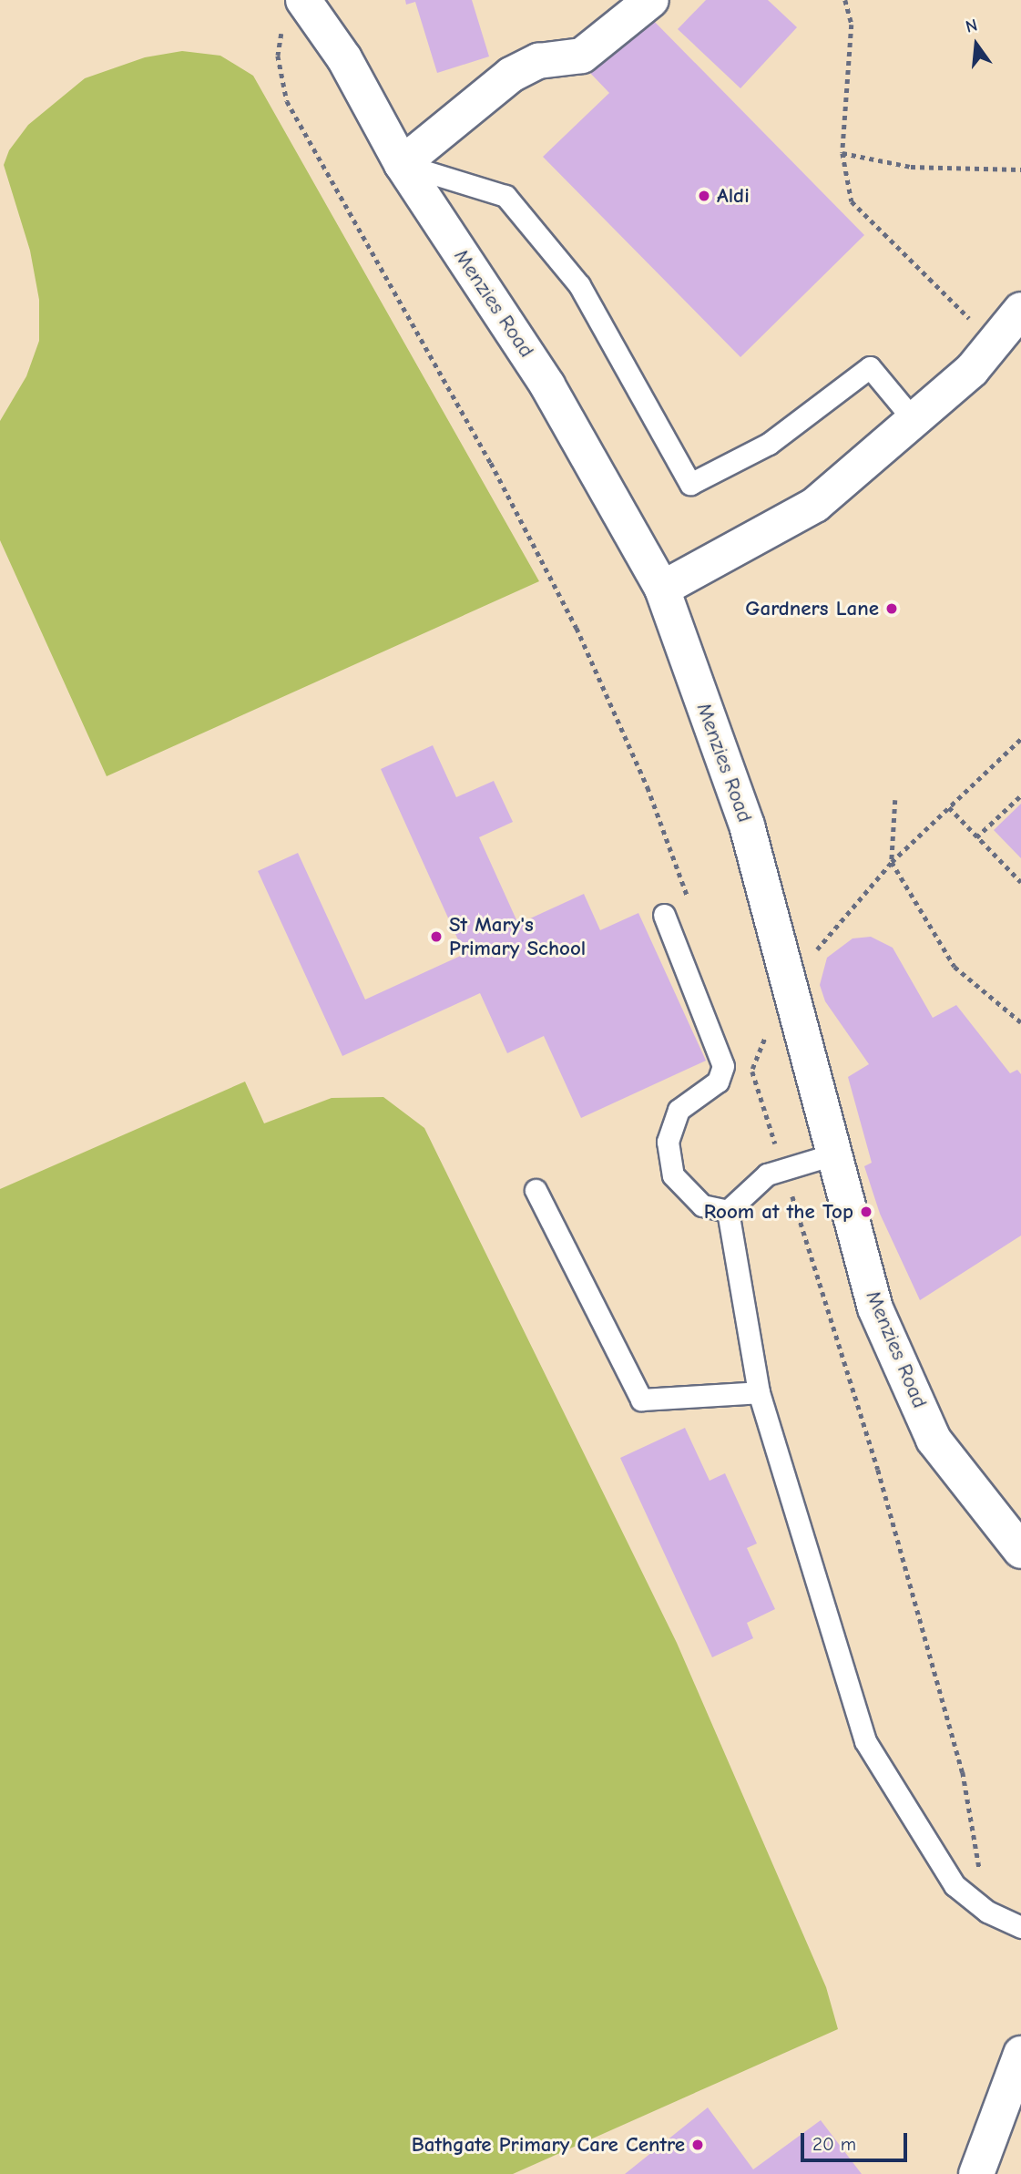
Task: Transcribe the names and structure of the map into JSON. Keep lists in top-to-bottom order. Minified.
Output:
{"streets":{"street":["Menzies Road"]},"places":["Aldi","Gardners Lane","St Mary's Primary School","Room at the Top","Bathgate Primary Care Centre"],"scale_bar":"20 m","north":"top"}
